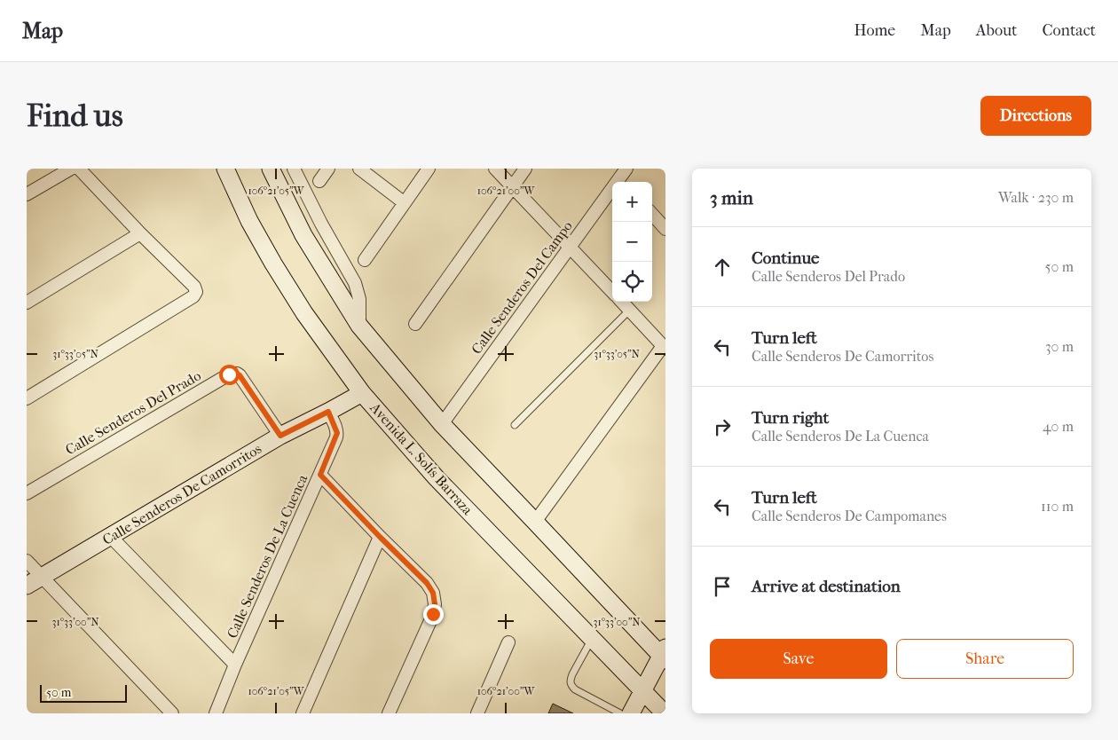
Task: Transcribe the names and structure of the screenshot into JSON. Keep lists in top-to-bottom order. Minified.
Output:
{"streets":{"main road":["Avenida L. Solís Barraza","Calle Senderos De Camorritos"],"street":["Calle Senderos Del Campo","Calle Senderos Del Prado","Calle Senderos De La Cuenca"]},"crossings":[["Calle Senderos Del Prado","Calle Senderos De Camorritos"],["Avenida L. Solís Barraza","Calle Senderos De Camorritos"],["Calle Senderos De Camorritos","Calle Senderos De La Cuenca"]],"scale_bar":"50 m","page":{"header":"Map","nav":["Home","Map","About","Contact"],"buttons":["Directions",["Save","Share"]],"title":"Find us","heading":["3 min","Walk · 230 m"],"map_buttons":["+","−"],"list":[["Continue","Calle Senderos Del Prado","50 m"],["Turn left","Calle Senderos De Camorritos","30 m"],["Turn right","Calle Senderos De La Cuenca","40 m"],["Turn left","Calle Senderos De Campomanes","110 m"],"Arrive at destination"],"scale":"50 m"},"coordinates":["106°21'05\"W","106°21'00\"W","31°33'05\"N","31°33'00\"N"]}
